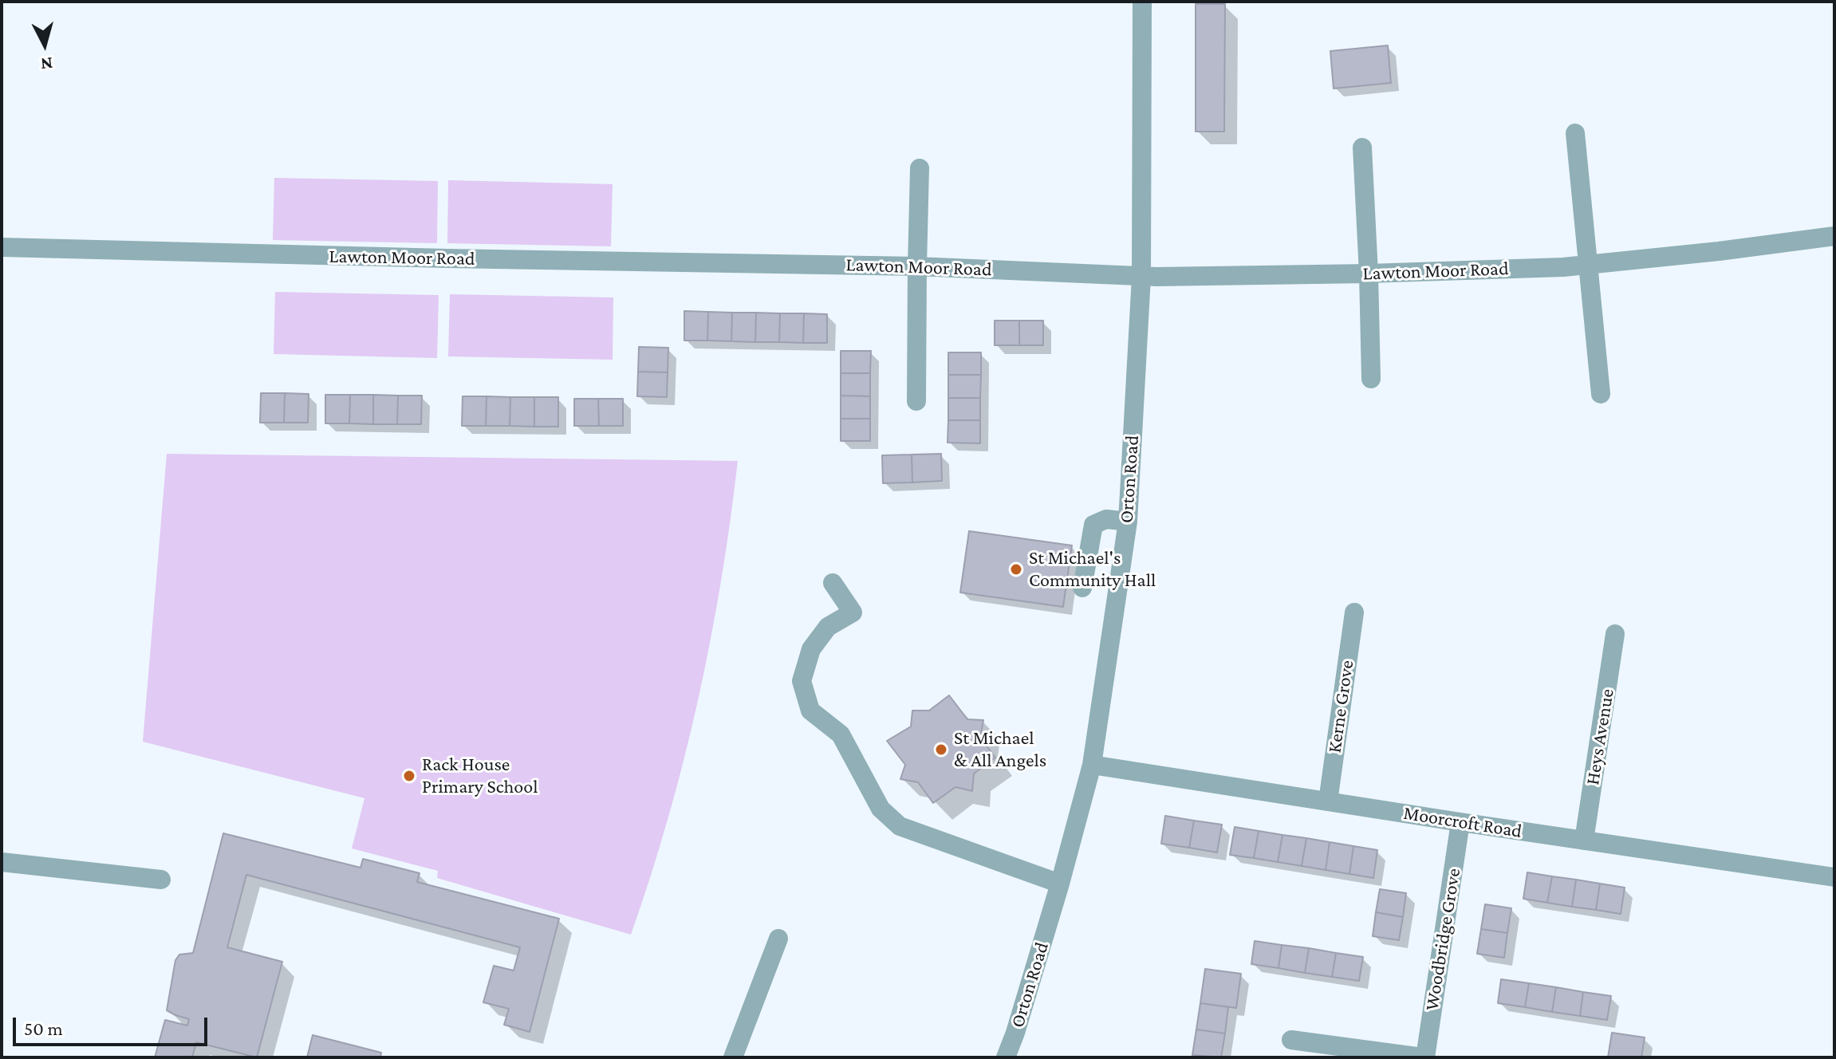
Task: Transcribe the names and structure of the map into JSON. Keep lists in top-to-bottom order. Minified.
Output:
{"streets":{"street":["Lawton Moor Road","Orton Road","Kerne Grove","Heys Avenue","Moorcroft Road","Woodbridge Grove"]},"crossings":[["Lawton Moor Road","Orton Road"],["Orton Road","Moorcroft Road"],["Kerne Grove","Moorcroft Road"],["Heys Avenue","Moorcroft Road"],["Moorcroft Road","Woodbridge Grove"]],"places":["St Michael's Community Hall","St Michael & All Angels","Rack House Primary School"],"scale_bar":"50 m","north":"bottom"}
